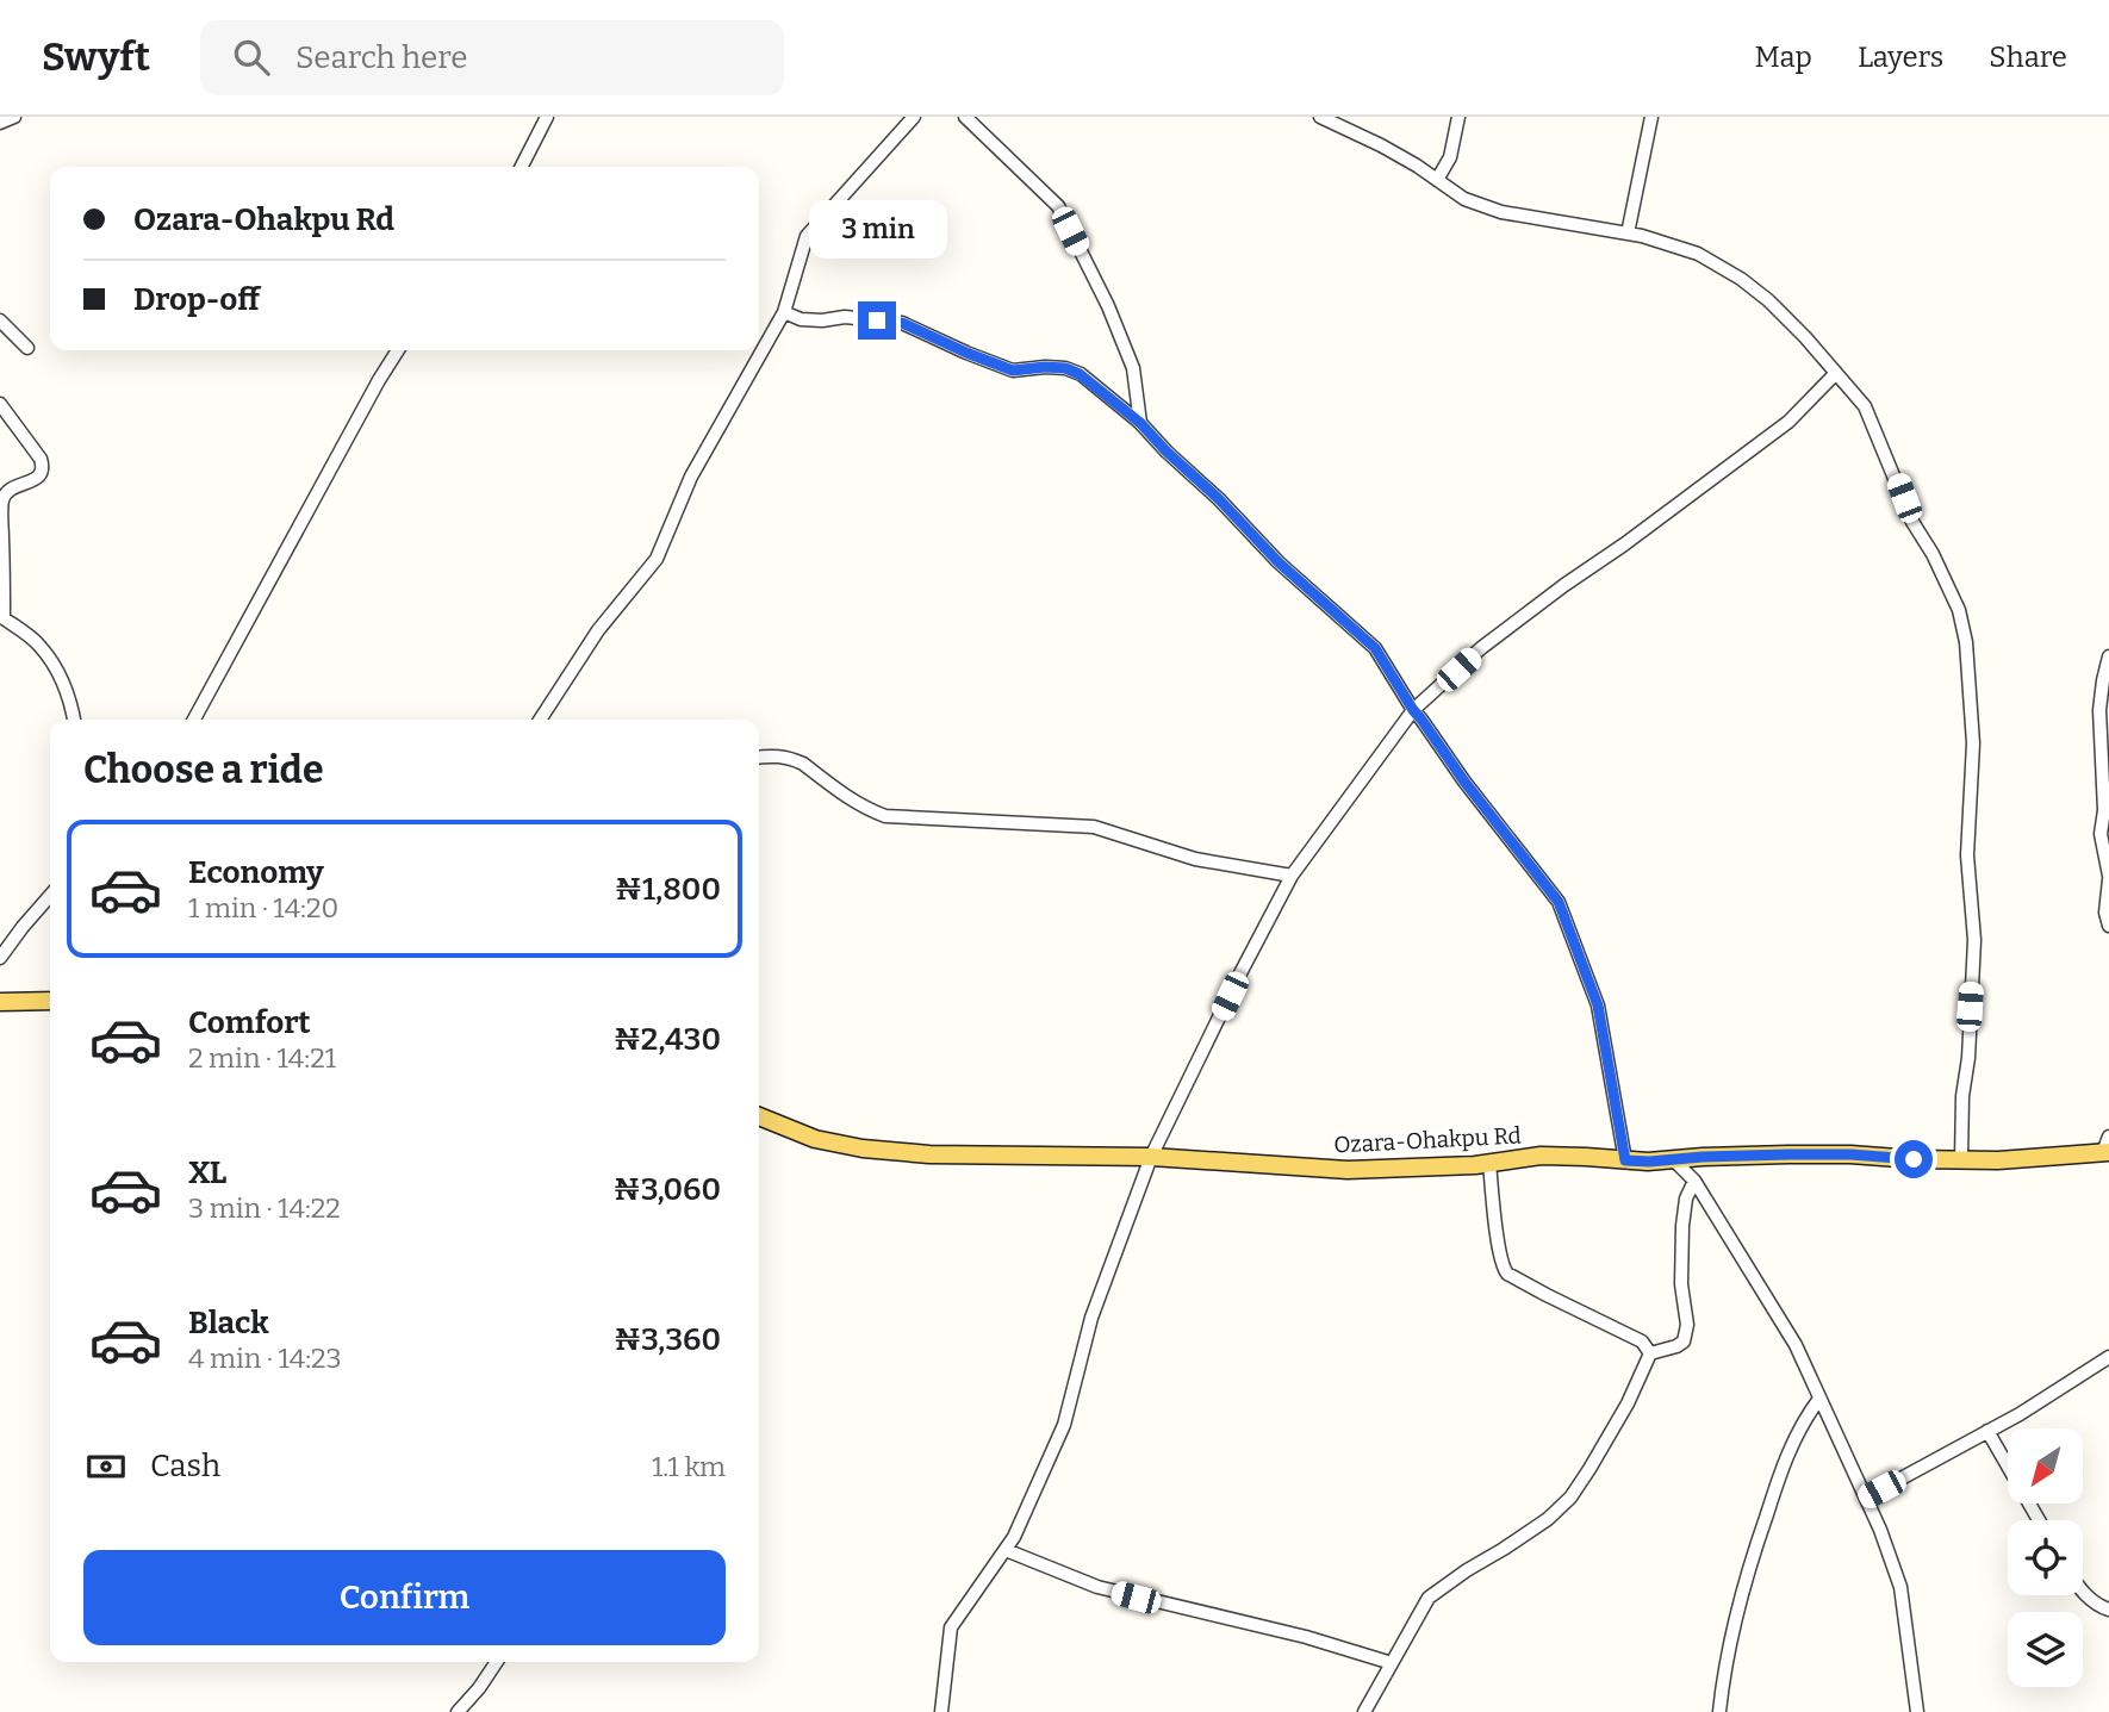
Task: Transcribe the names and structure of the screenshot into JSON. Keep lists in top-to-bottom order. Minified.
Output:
{"streets":{"main road":["Ozara-Ohakpu Rd"]},"north":"bottom left","page":{"header":"Swyft","search":"Search here","nav":["Map","Layers","Share"],"banner":["Ozara-Ohakpu Rd","Drop-off"],"bubble":"3 min","heading":"Choose a ride","list":[{"name":"Economy","note":"1 min · 14:20","value":"₦1,800"},{"name":"Comfort","note":"2 min · 14:21","value":"₦2,430"},{"name":"XL","note":"3 min · 14:22","value":"₦3,060"},{"name":"Black","note":"4 min · 14:23","value":"₦3,360"}],"pay":["Cash","1.1 km"],"buttons":"Confirm"}}
